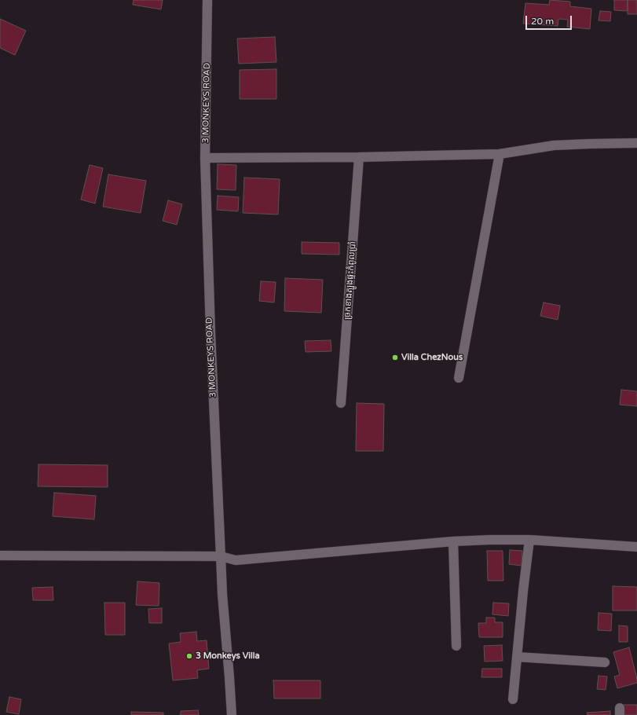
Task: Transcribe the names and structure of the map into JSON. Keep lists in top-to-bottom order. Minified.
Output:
{"streets":{"street":["3 MONKEYS ROAD","ច្រកខាងត្បូងផ្ទះកំពូលប្រាំ"]},"places":["Villa ChezNous","3 Monkeys Villa"],"scale_bar":"20 m"}
